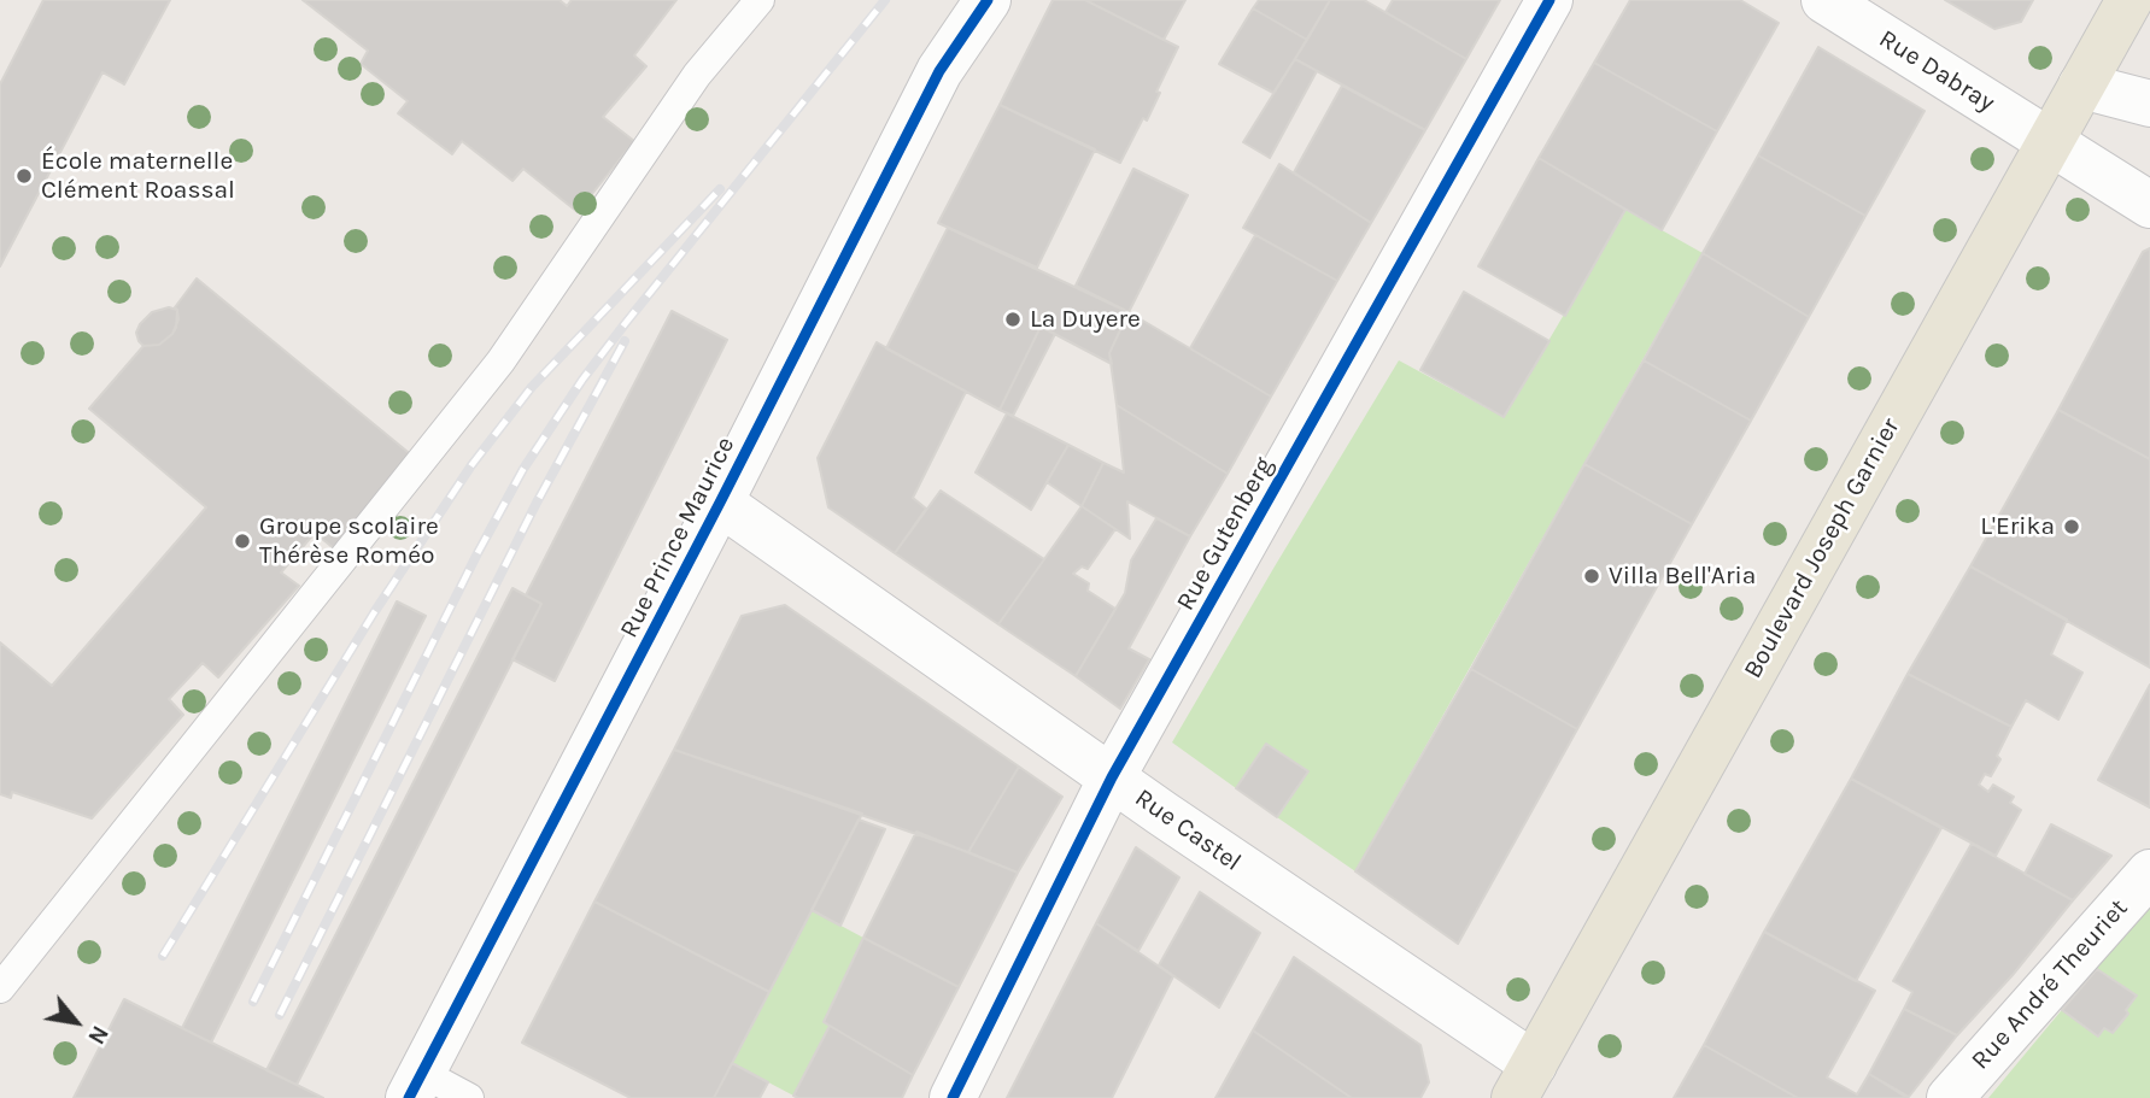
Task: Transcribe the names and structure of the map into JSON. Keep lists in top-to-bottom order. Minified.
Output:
{"streets":{"main road":["Boulevard Joseph Garnier"],"street":["Rue Dabray","Rue Gutenberg","Rue Prince Maurice","Rue Castel","Rue André Theuriet"]},"crossings":[["Rue Dabray","Boulevard Joseph Garnier"],["Rue Gutenberg","Rue Castel"],["Rue Prince Maurice","Rue Castel"],["Boulevard Joseph Garnier","Rue Castel"]],"places":["École maternelle Clément Roassal","La Duyere","L'Erika","Groupe scolaire Thérèse Roméo","Villa Bell'Aria"],"north":"bottom right"}
